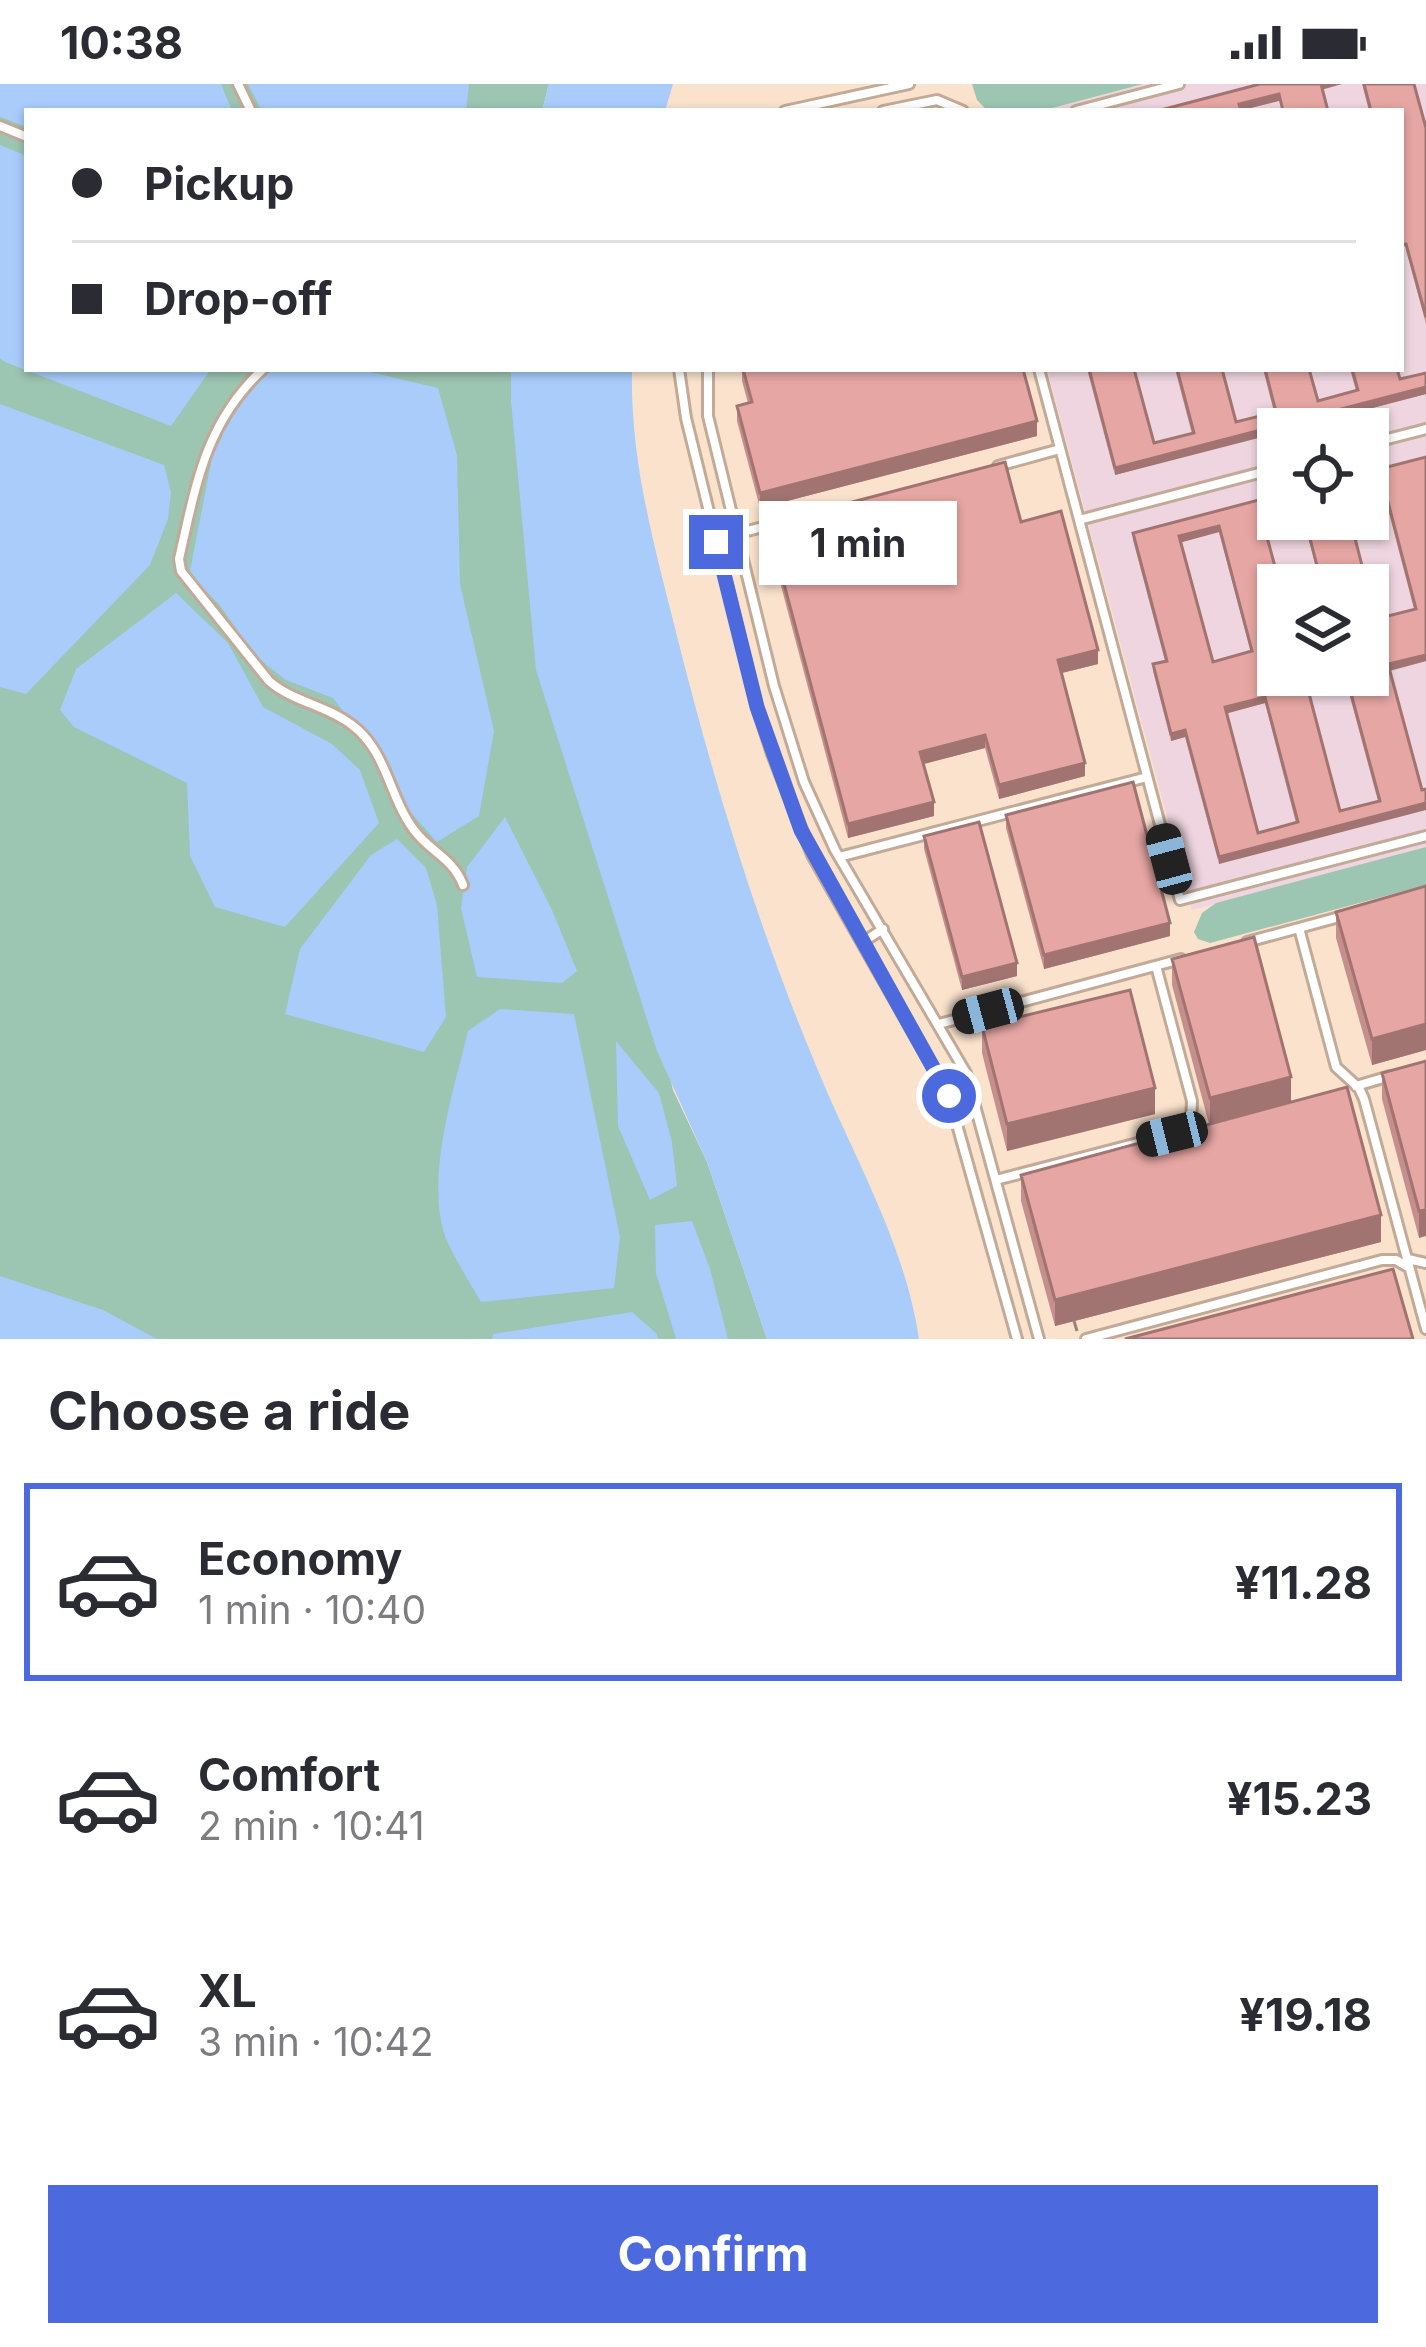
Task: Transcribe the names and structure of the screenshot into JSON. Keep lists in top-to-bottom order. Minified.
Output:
{"page":{"status":"10:38","banner":["Pickup","Drop-off"],"bubble":"1 min","heading":"Choose a ride","list":[{"name":"Economy","note":"1 min · 10:40","value":"¥11.28"},{"name":"Comfort","note":"2 min · 10:41","value":"¥15.23"},{"name":"XL","note":"3 min · 10:42","value":"¥19.18"}],"buttons":"Confirm"}}
